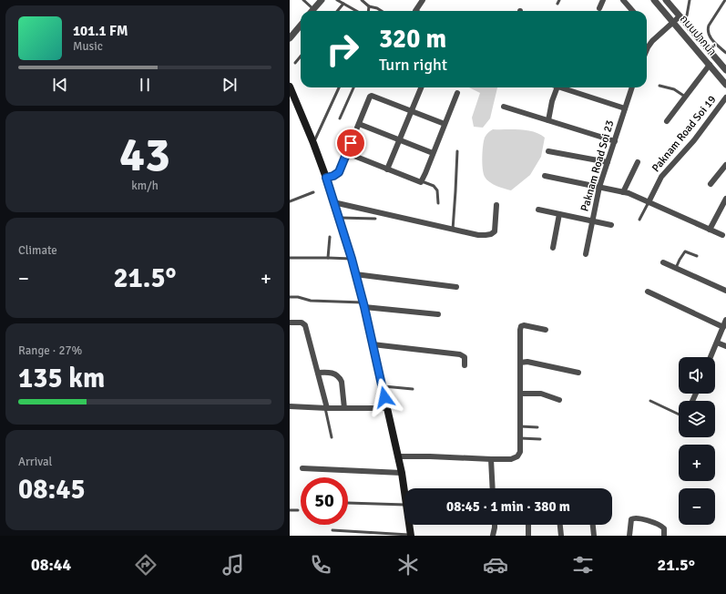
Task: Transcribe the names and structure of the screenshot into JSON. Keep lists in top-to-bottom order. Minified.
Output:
{"streets":{"street":["ถนนปากน้ำ","Paknam Road Soi 19","Paknam Road Soi 23"]},"page":{"turn":["320 m","Turn right"],"song":["101.1 FM","Music"],"tile":[["43","km/h"],"Climate",["Range · 27%","135 km"],["Arrival","08:45"]],"heat":["−","21.5°","+"],"map_buttons":["+","−"],"limit":"50","trip":"08:45 · 1 min · 380 m","tabs":["08:44","21.5°"]}}
